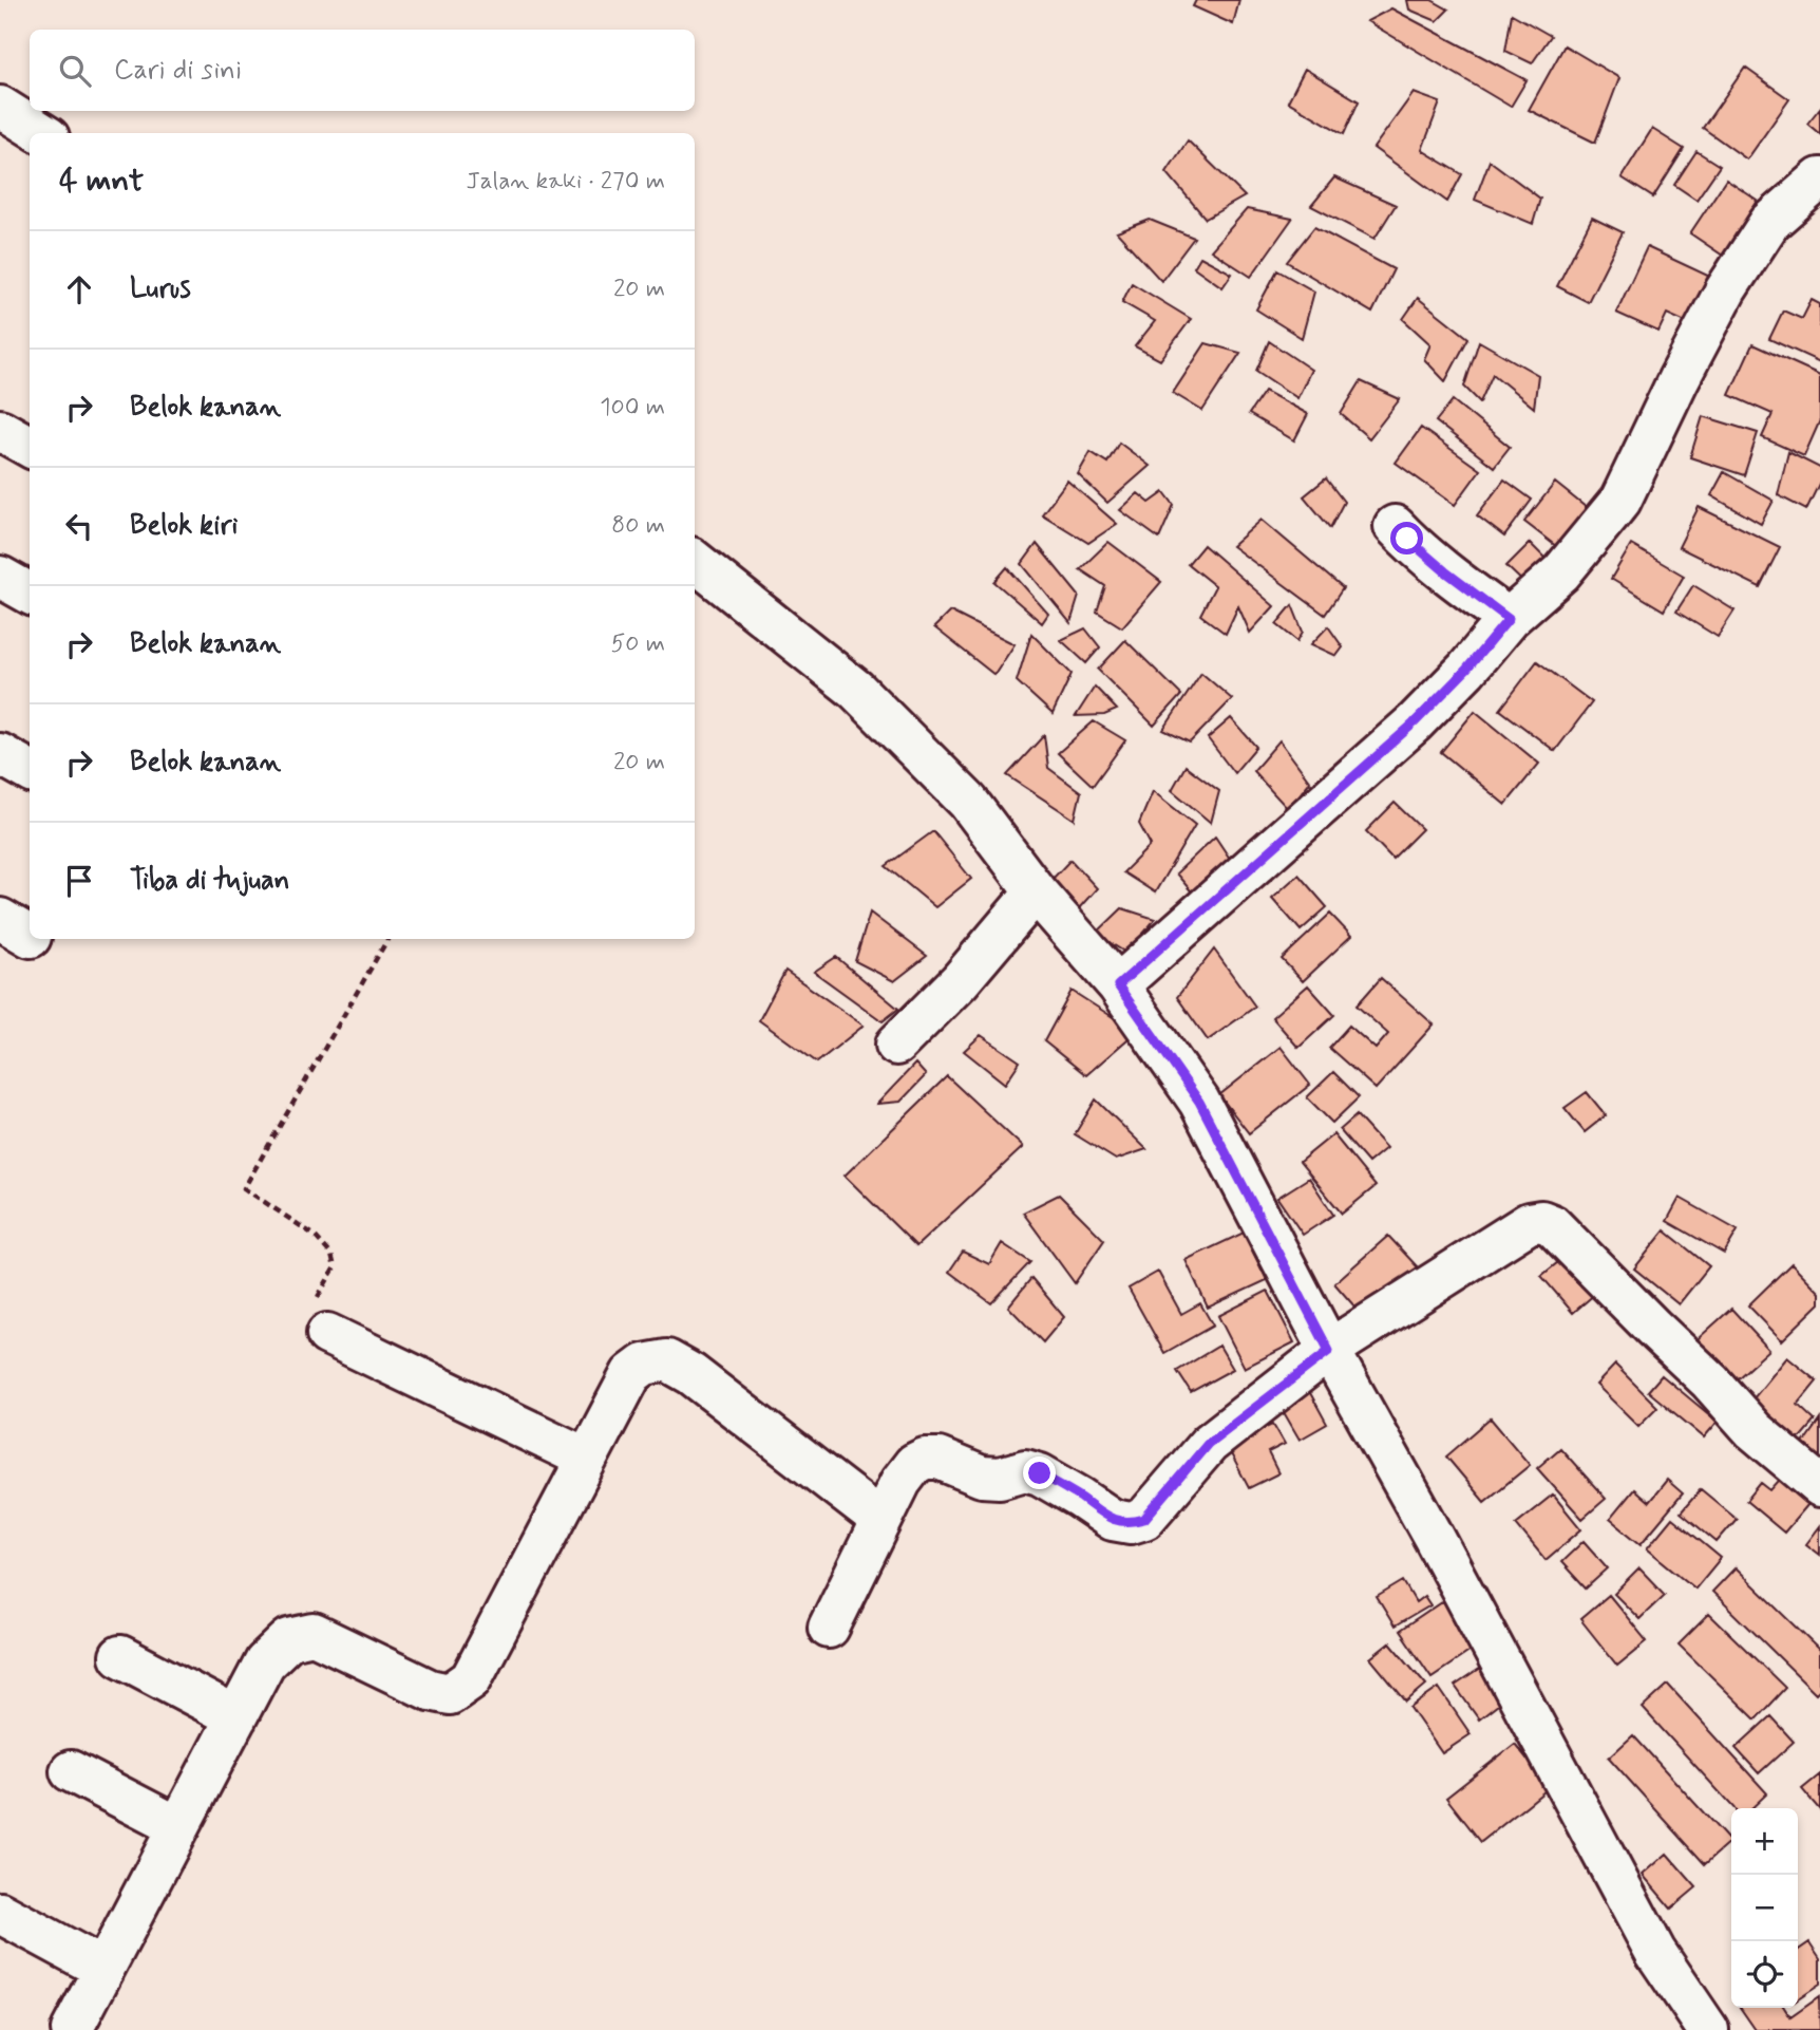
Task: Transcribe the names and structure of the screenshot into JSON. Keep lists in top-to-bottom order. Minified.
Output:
{"page":{"search":"Cari di sini","heading":["4 mnt","Jalan kaki · 270 m"],"list":[["Lurus","20 m"],["Belok kanan","100 m"],["Belok kiri","80 m"],["Belok kanan","50 m"],["Belok kanan","20 m"],"Tiba di tujuan"],"map_buttons":["+","−"]}}
